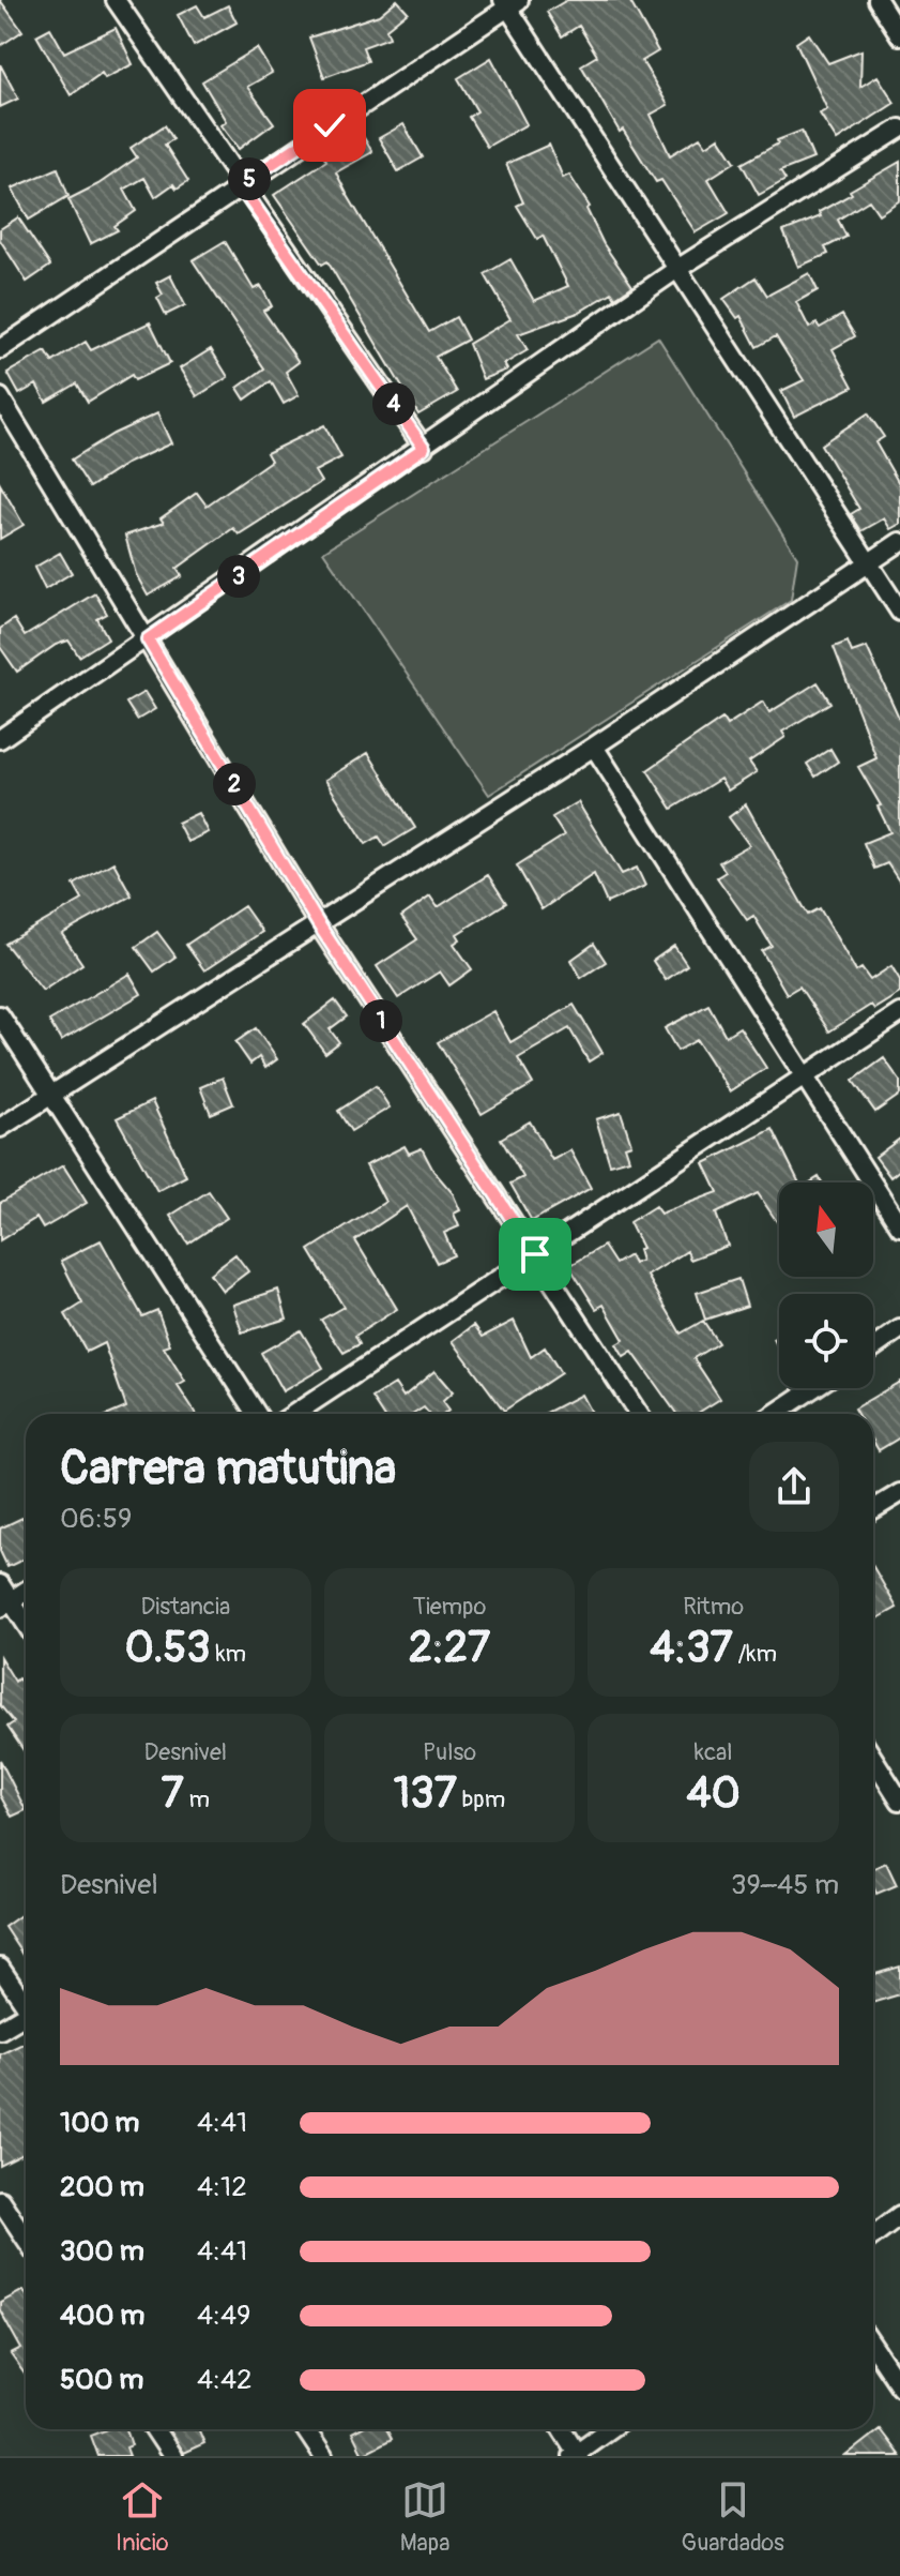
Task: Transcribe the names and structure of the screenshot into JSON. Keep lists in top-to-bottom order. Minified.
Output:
{"north":"top","page":{"pins":["5","4","3","2","1"],"heading":["Carrera matutina","06:59"],"stats":[["Distancia","0.53 km"],["Tiempo","2:27"],["Ritmo","4:37 /km"],["Desnivel","7 m"],["Pulso","137 bpm"],["kcal","40"]],"chart":["Desnivel","39–45 m"],"list":[{"name":"100 m","note":"4:41"},{"name":"200 m","note":"4:12"},{"name":"300 m","note":"4:41"},{"name":"400 m","note":"4:49"},{"name":"500 m","note":"4:42"}],"tabs":["Inicio","Mapa","Guardados"]}}
